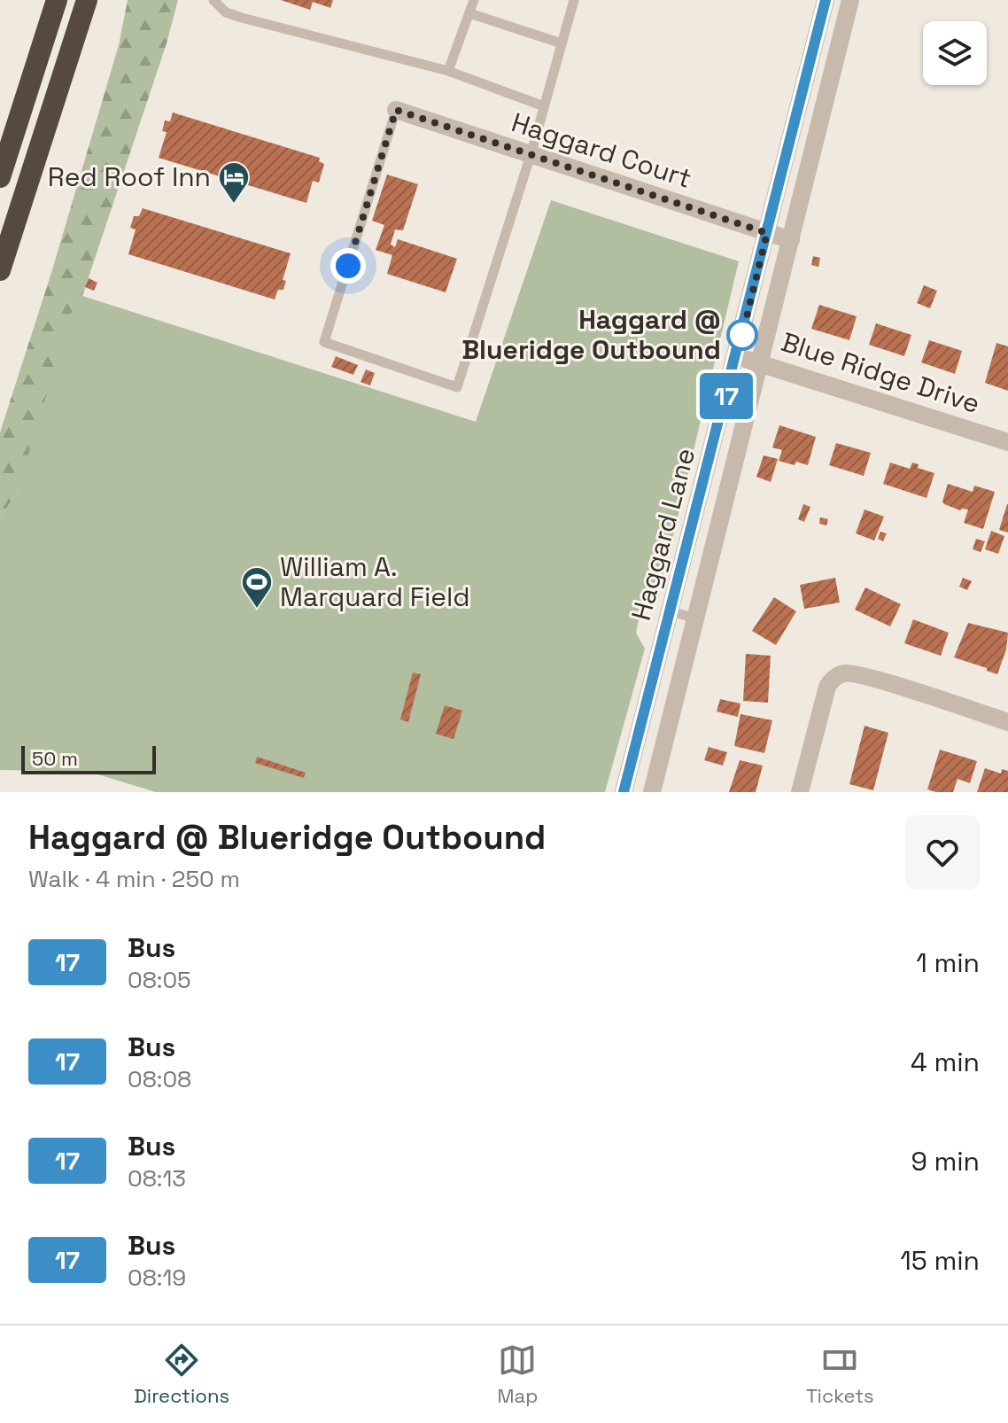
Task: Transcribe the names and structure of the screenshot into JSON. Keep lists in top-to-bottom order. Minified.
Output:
{"streets":{"street":["Haggard Court","Blue Ridge Drive","Haggard Lane"]},"crossings":[["Haggard Court","Haggard Lane"],["Blue Ridge Drive","Haggard Lane"]],"places":{"hotel":["Red Roof Inn"],"other":["Haggard @ Blueridge Outbound"],"sports":["William A. Marquard Field"]},"lines":["bus line 17"],"scale_bar":"50 m","page":{"on_map":"17","scale":"50 m","heading":["Haggard @ Blueridge Outbound","Walk · 4 min · 250 m"],"list":[{"mark":"17","name":"Bus","note":"08:05","value":"1 min"},{"mark":"17","name":"Bus","note":"08:08","value":"4 min"},{"mark":"17","name":"Bus","note":"08:13","value":"9 min"},{"mark":"17","name":"Bus","note":"08:19","value":"15 min"}],"tabs":["Directions","Map","Tickets"]}}
